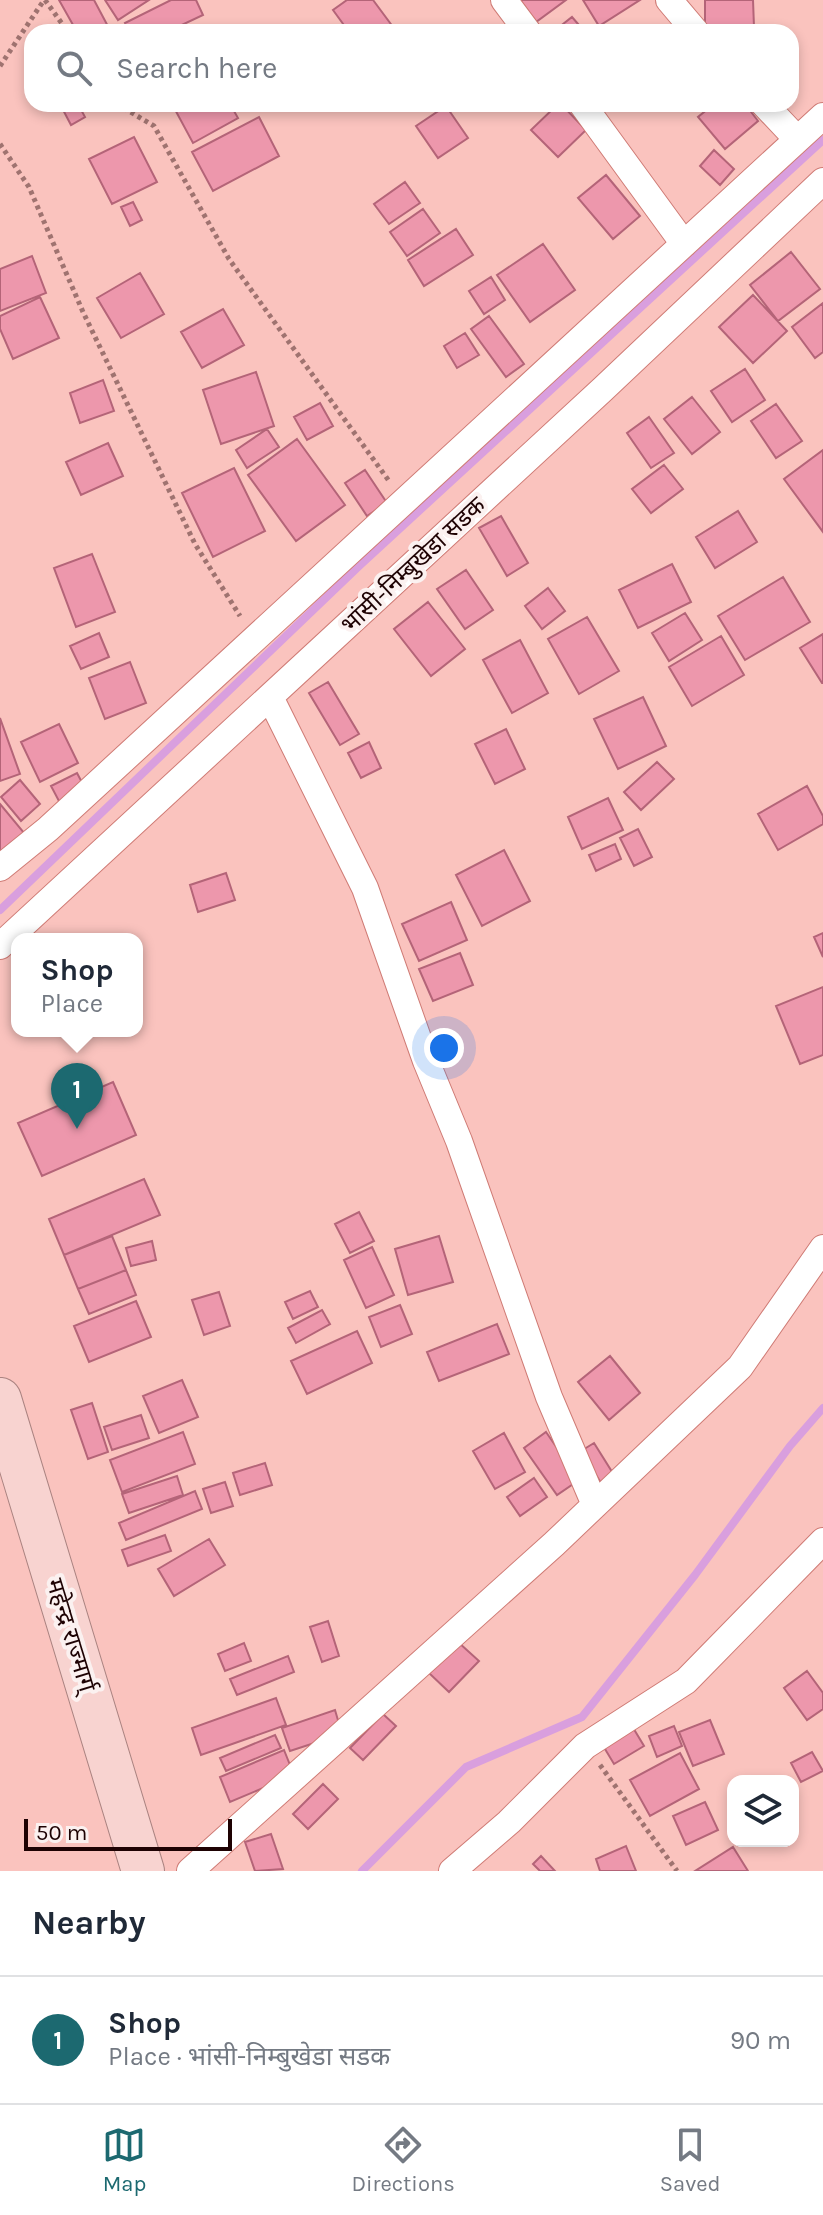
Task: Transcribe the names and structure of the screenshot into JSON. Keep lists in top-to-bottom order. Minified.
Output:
{"streets":{"highway":["महेन्द्र राज्मार्ग्"],"street":["भांसी-निम्बुखेडा सडक"]},"scale_bar":"50 m","page":{"search":"Search here","popup":["Shop","Place"],"pins":"1","scale":"50 m","heading":"Nearby","list":[{"mark":"1","name":"Shop","note":"Place · भांसी-निम्बुखेडा सडक","value":"90 m"}],"nav":["Map","Directions","Saved"]}}
